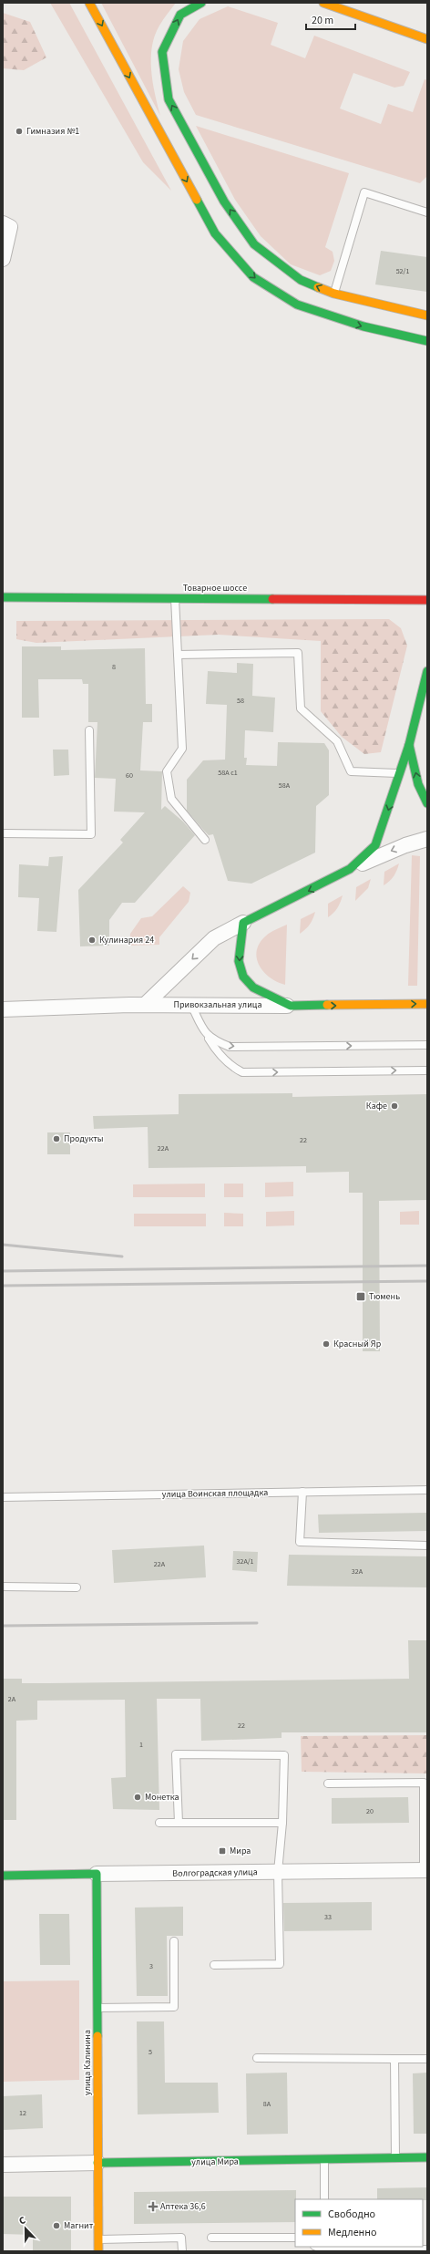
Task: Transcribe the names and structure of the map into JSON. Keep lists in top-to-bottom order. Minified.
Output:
{"streets":{"street":["Товарное шоссе","Привокзальная улица","Волгоградская улица","улица Калинина","улица Мира"],"lane":["улица Воинская площадка"]},"crossings":[["Волгоградская улица","улица Калинина"],["улица Калинина","улица Мира"]],"places":{"other":["Гимназия №1","Кулинария 24","Кафе","Продукты","Красный Яр","Монетка","Магнит"],"transit":["Тюмень","Мира"],"health":["Аптека 36,6"]},"house_numbers":["52/1","8","58","58А с1","60","58А","22","22А","32А/1","22А","32А","2А","22","1","20","33","3","5","8А","12"],"legend":["Свободно","Медленно"],"scale_bar":"20 m","north":"top"}
